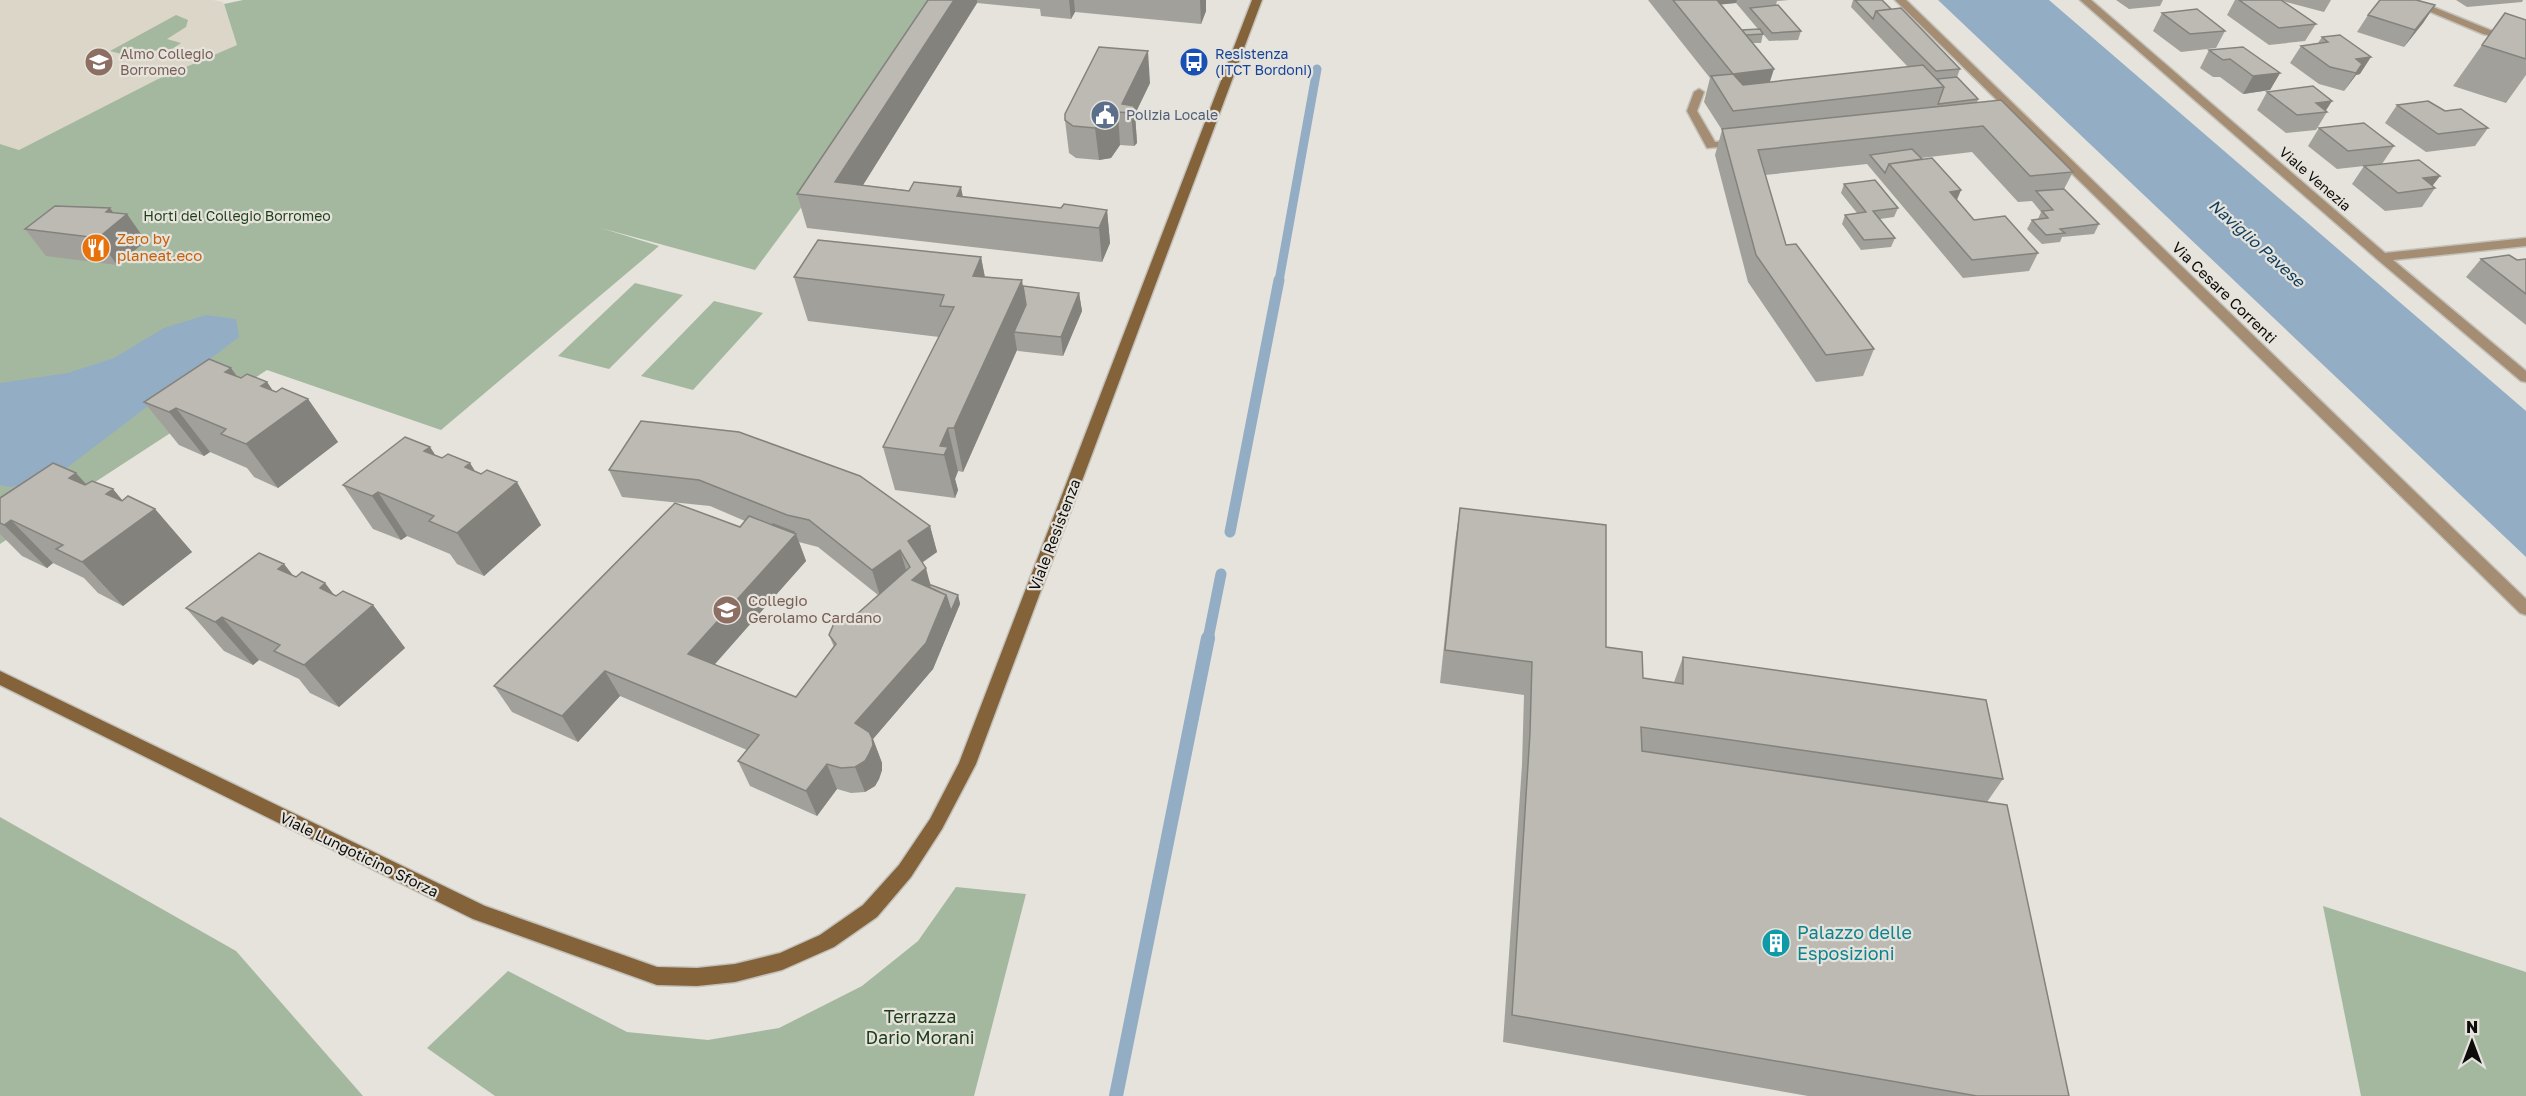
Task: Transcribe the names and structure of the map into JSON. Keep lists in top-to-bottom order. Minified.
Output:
{"streets":{"main road":["Viale Resistenza","Viale Lungoticino Sforza"],"street":["Viale Venezia","Via Cesare Correnti"]},"crossings":[["Viale Resistenza","Viale Lungoticino Sforza"]],"water":["Naviglio Pavese"],"parks":["Horti del Collegio Borromeo","Terrazza Dario Morani"],"places":{"school or university":["Almo Collegio Borromeo","Collegio Gerolamo Cardano"],"bus stop":["Resistenza (ITCT Bordoni)"],"public building":["Polizia Locale"],"restaurant":["Zero by planeat.eco"],"building":["Palazzo delle Esposizioni"]},"north":"top"}
